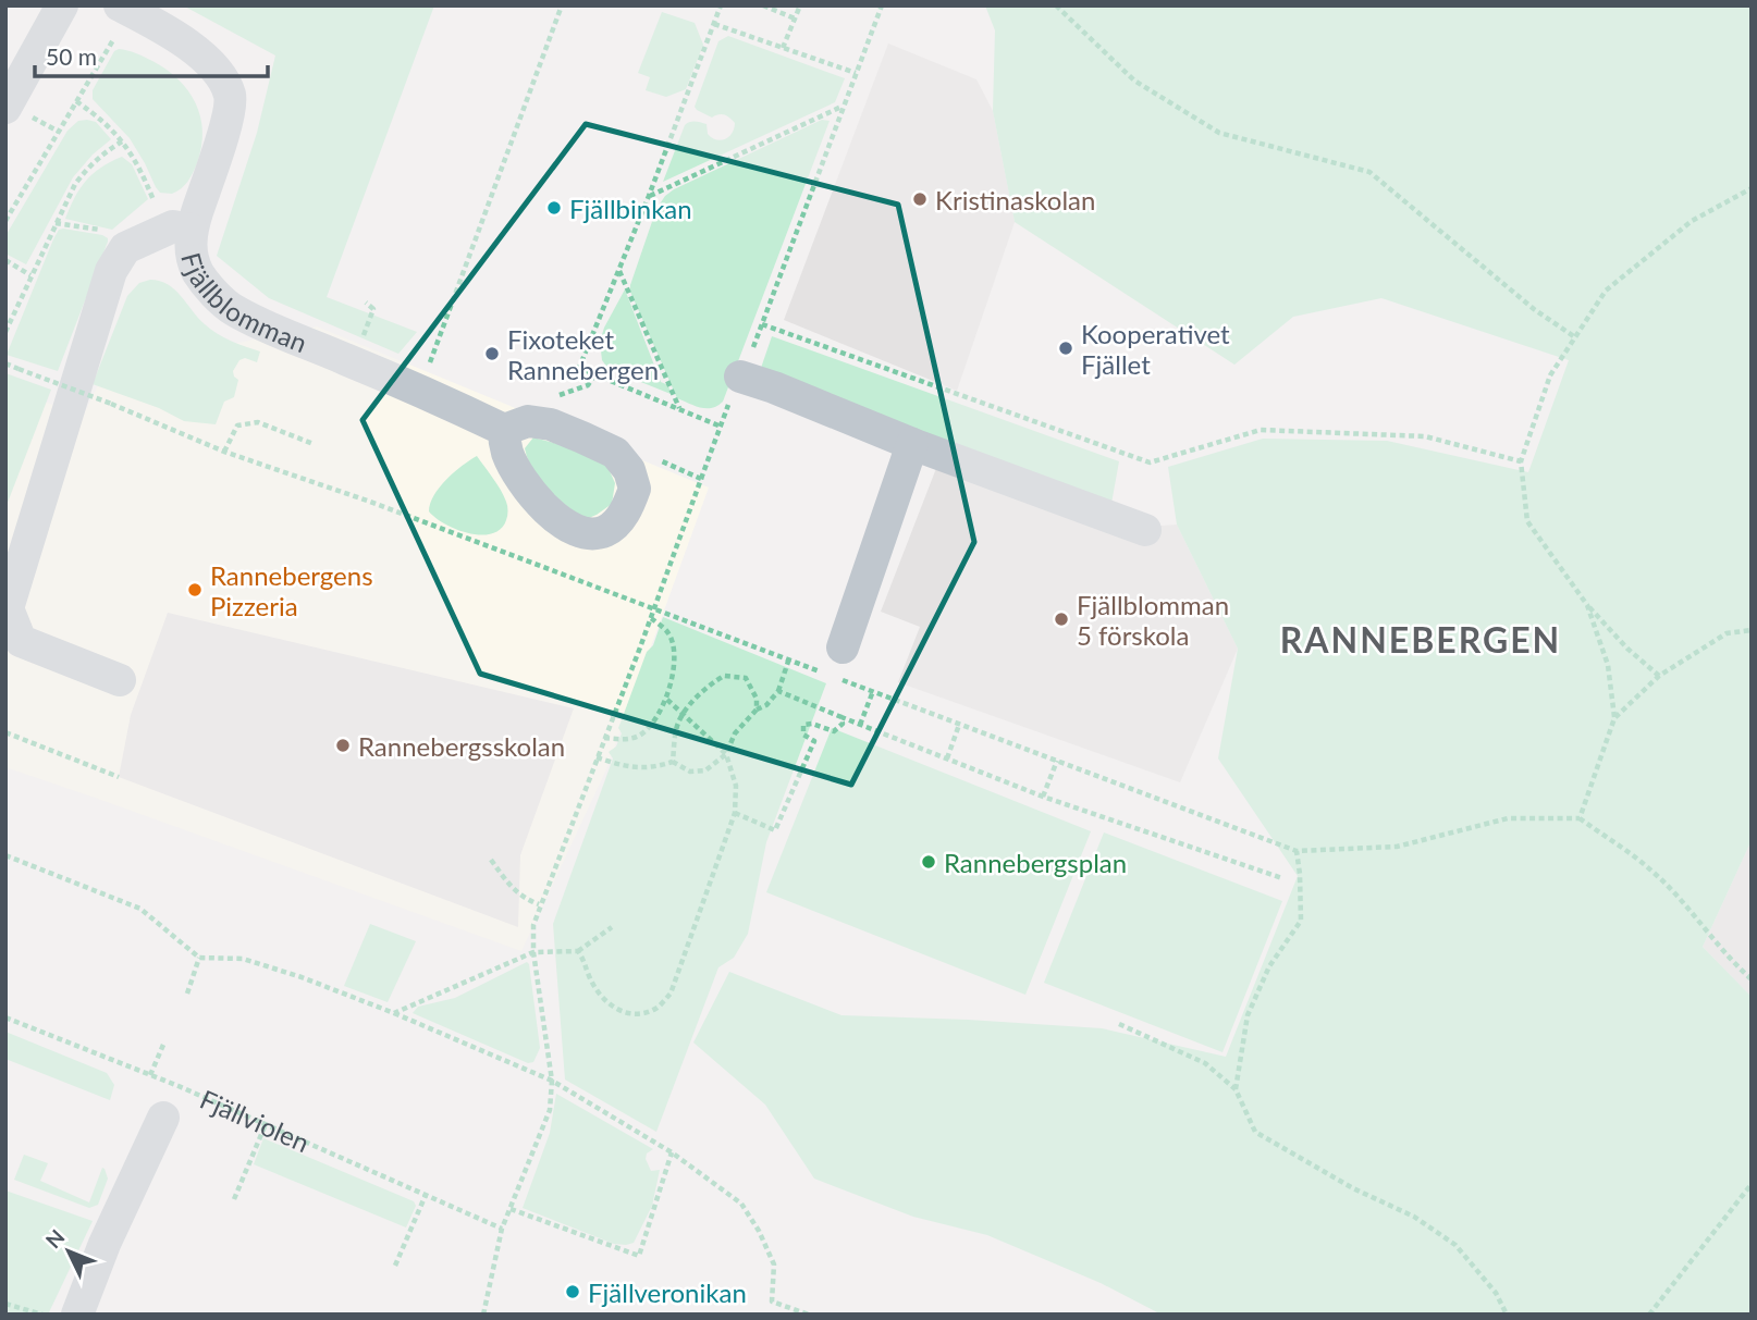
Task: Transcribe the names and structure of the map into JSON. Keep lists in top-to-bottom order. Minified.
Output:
{"streets":{"street":["Fjällblomman","Fjällviolen"]},"districts":["RANNEBERGEN"],"places":["Kristinaskolan","Fjällbinkan","Kooperativet Fjället","Fixoteket Rannebergen","Rannebergens Pizzeria","Fjällblomman 5 förskola","Rannebergsskolan","Rannebergsplan","Fjällveronikan"],"scale_bar":"50 m","north":"top left"}
